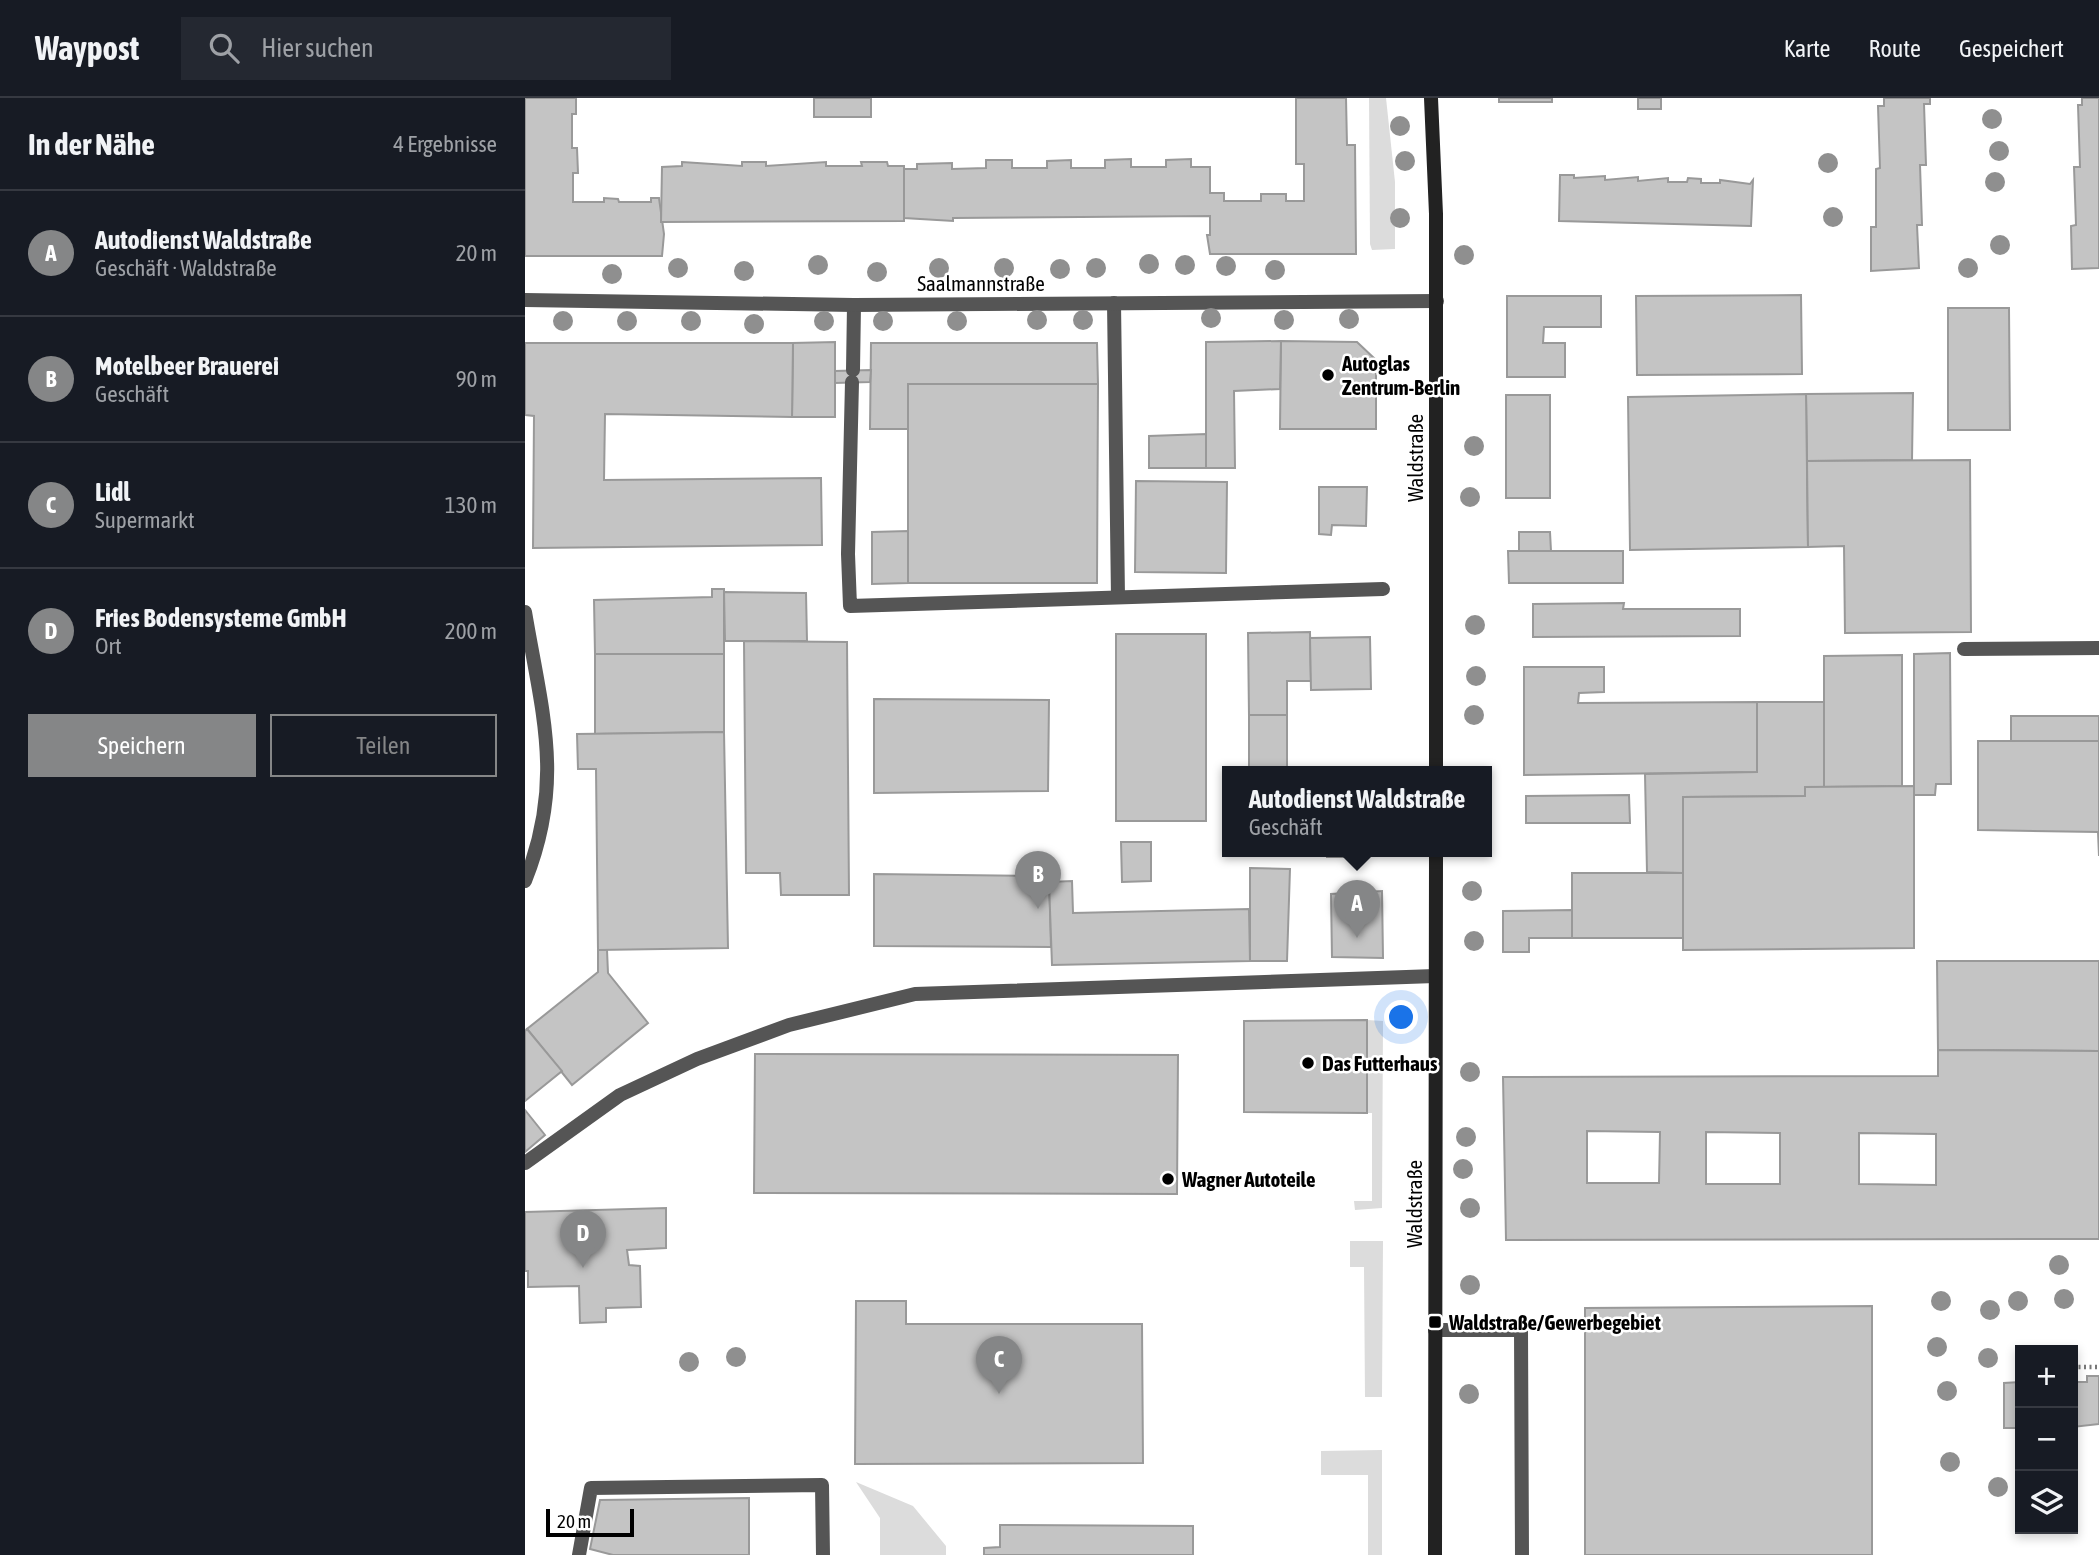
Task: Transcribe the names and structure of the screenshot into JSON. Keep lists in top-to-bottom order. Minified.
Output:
{"streets":{"main road":["Waldstraße"],"street":["Saalmannstraße"]},"crossings":[["Saalmannstraße","Waldstraße"]],"places":{"other":["Autoglas Zentrum-Berlin","Das Futterhaus","Wagner Autoteile"],"transit":["Waldstraße/Gewerbegebiet"]},"scale_bar":"20 m","page":{"header":"Waypost","search":"Hier suchen","nav":["Karte","Route","Gespeichert"],"heading":["In der Nähe","4 Ergebnisse"],"list":[{"mark":"A","name":"Autodienst Waldstraße","note":"Geschäft · Waldstraße","value":"20 m"},{"mark":"B","name":"Motelbeer Brauerei","note":"Geschäft","value":"90 m"},{"mark":"C","name":"Lidl","note":"Supermarkt","value":"130 m"},{"mark":"D","name":"Fries Bodensysteme GmbH","note":"Ort","value":"200 m"}],"buttons":["Speichern","Teilen"],"popup":["Autodienst Waldstraße","Geschäft"],"pins":["B","A","D","C"],"map_buttons":["+","−"],"scale":"20 m"}}
